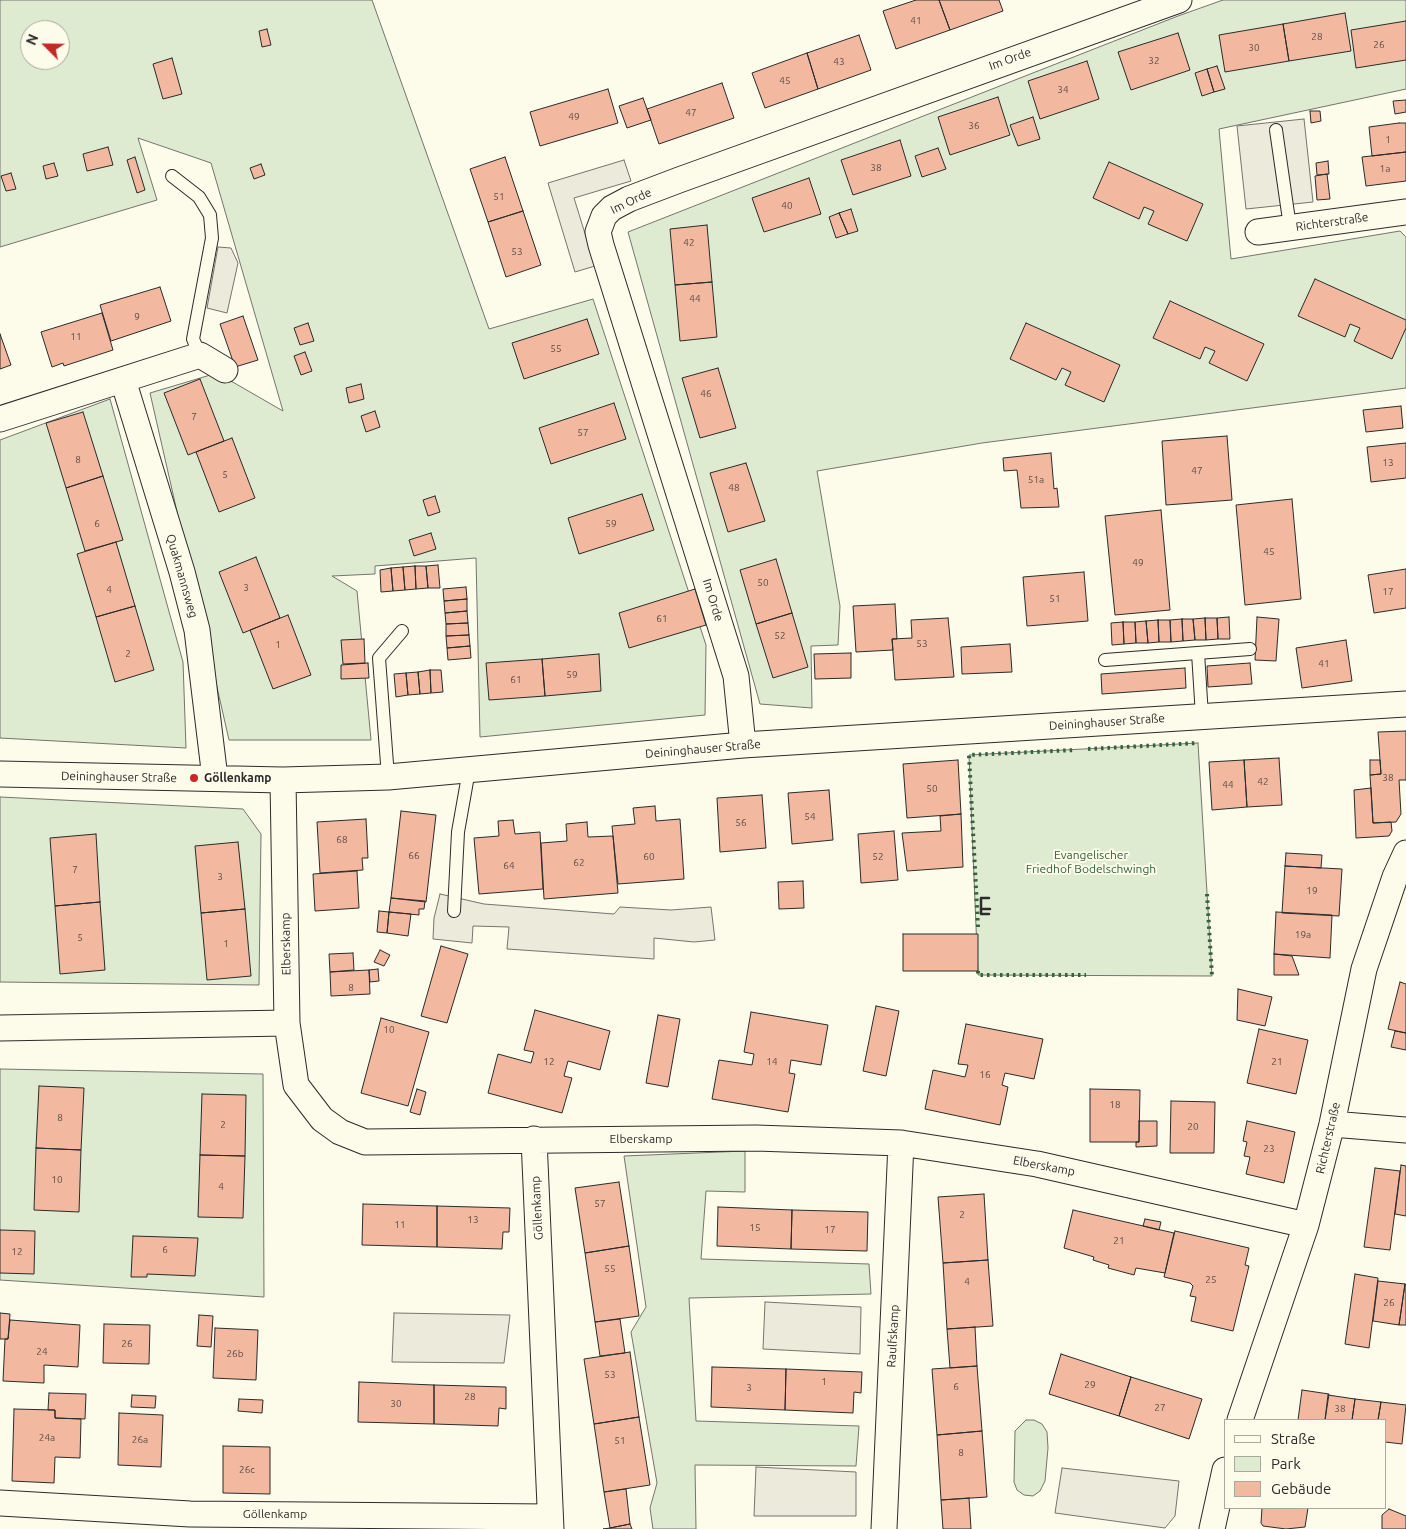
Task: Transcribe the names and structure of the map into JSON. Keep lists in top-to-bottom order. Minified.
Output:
{"streets":{"street":["Im Orde","Richterstraße","Quakmannsweg","Deininghauser Straße","Elberskamp","Göllenkamp","Raulfskamp"]},"crossings":[["Im Orde","Deininghauser Straße"],["Richterstraße","Elberskamp"],["Quakmannsweg","Deininghauser Straße"],["Deininghauser Straße","Elberskamp"],["Elberskamp","Göllenkamp"],["Elberskamp","Raulfskamp"]],"parks":["Evangelischer Friedhof Bodelschwingh"],"places":["Göllenkamp"],"house_numbers":["41","28","26","30","32","43","45","34","47","49","36","1","38","1a","51","40","42","53","44","9","11","55","46","7","57","8","13","47","5","51a","48","6","59","45","49","50","3","4","17","51","61","52","53","1","2","41","59","61","38","42","44","50","54","56","68","66","60","52","62","64","7","3","19","19a","5","1","8","10","12","14","21","16","18","8","2","20","23","10","4","57","2","13","11","15","17","21","6","12","55","25","4","26","26","24","26b","53","1","29","6","3","28","30","27","38","24a","26a","51","8","26c"],"legend":["Straße","Park","Gebäude"],"north":"top left"}
